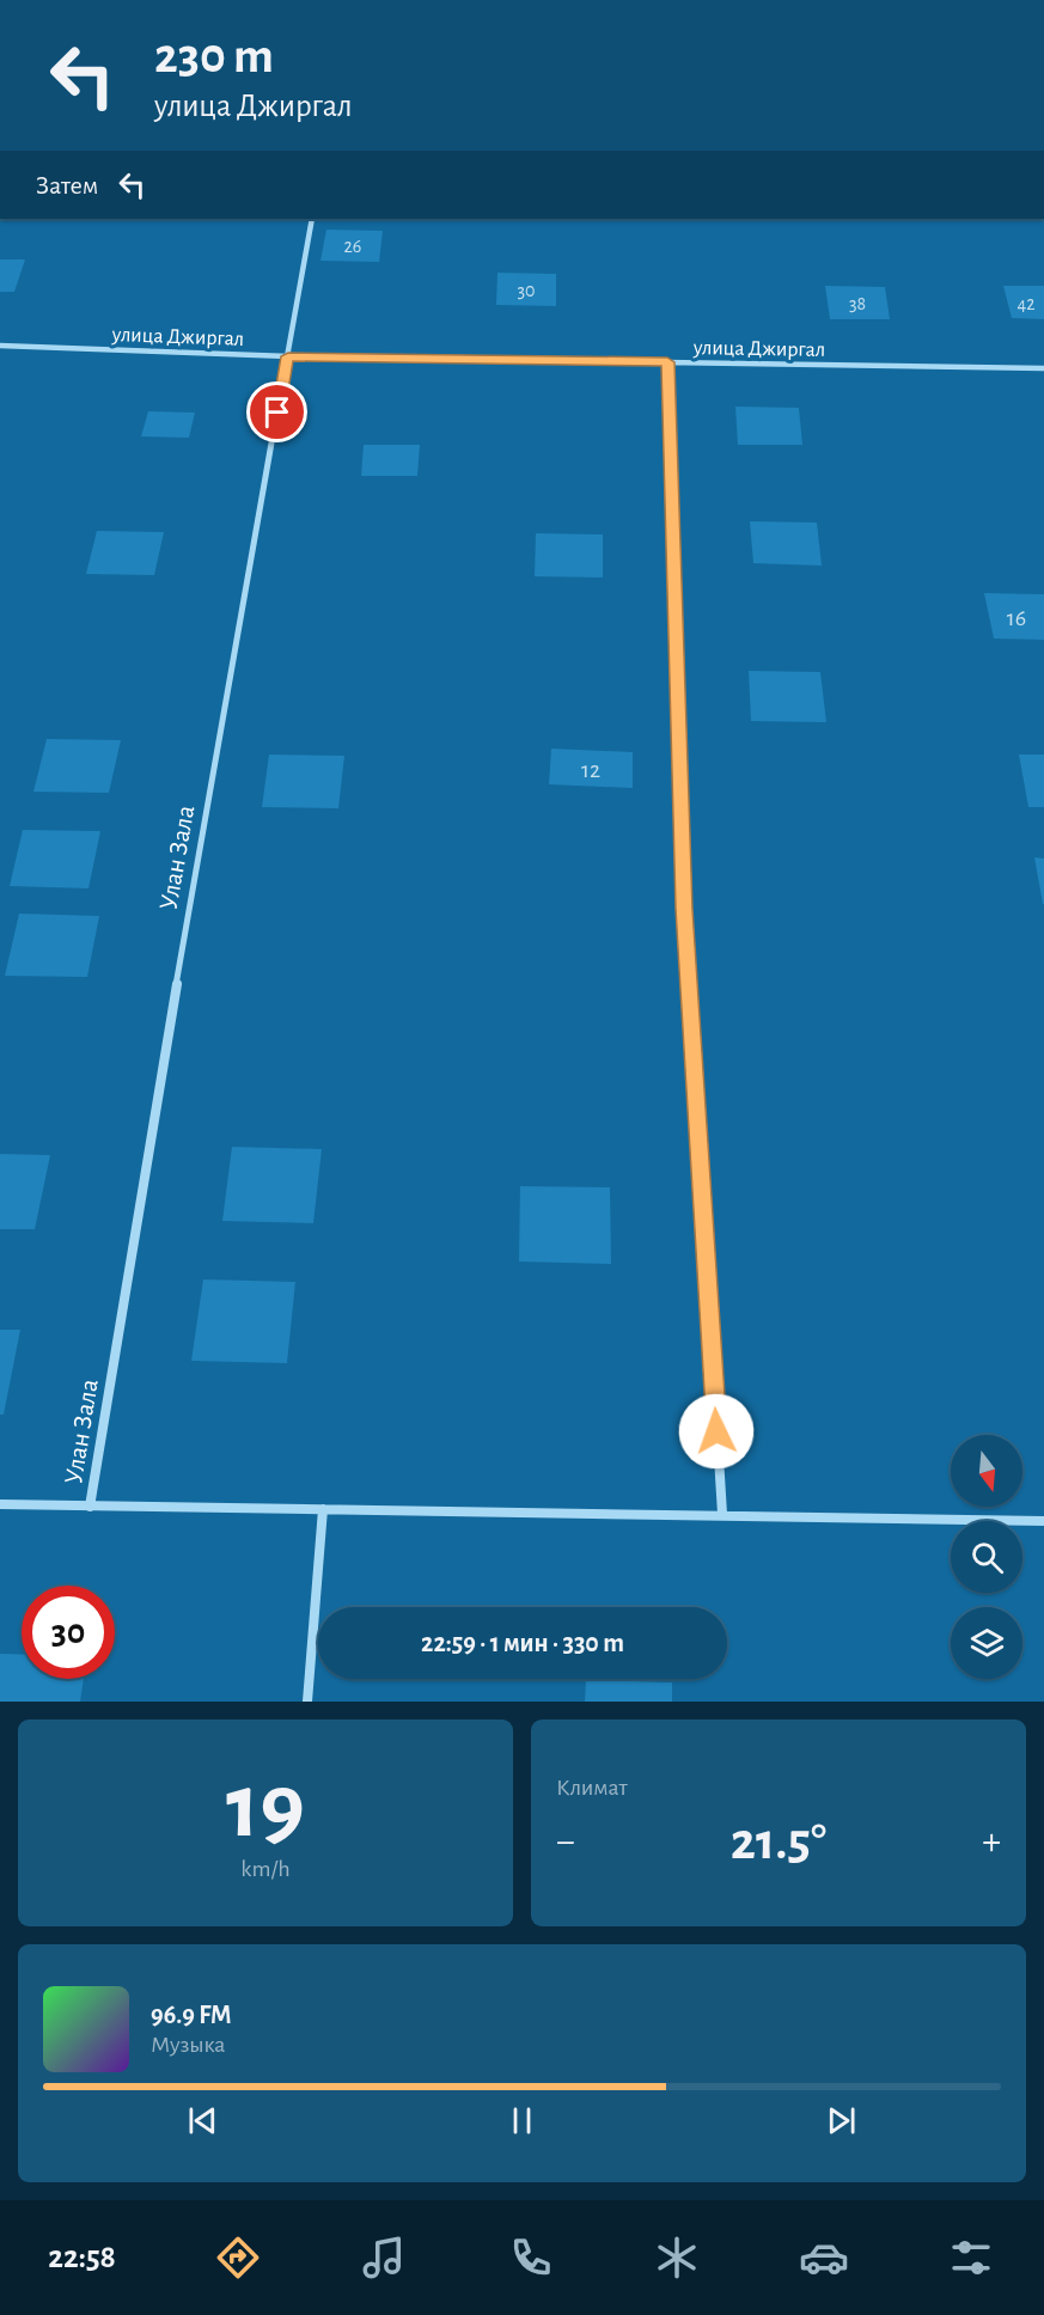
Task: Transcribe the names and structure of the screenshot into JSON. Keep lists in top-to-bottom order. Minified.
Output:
{"streets":{"street":["улица Джиргал","Улан Зала"]},"crossings":[["улица Джиргал","Улан Зала"]],"house_numbers":["26","30","38","42","16","12"],"north":"bottom","page":{"turn":["230 m","улица Джиргал"],"then":"Затем","limit":"30","trip":"22:59 · 1 мин · 330 m","tile":[["19","km/h"],"Климат"],"heat":["−","21.5°","+"],"song":["96.9 FM","Музыка"],"tabs":"22:58"}}
